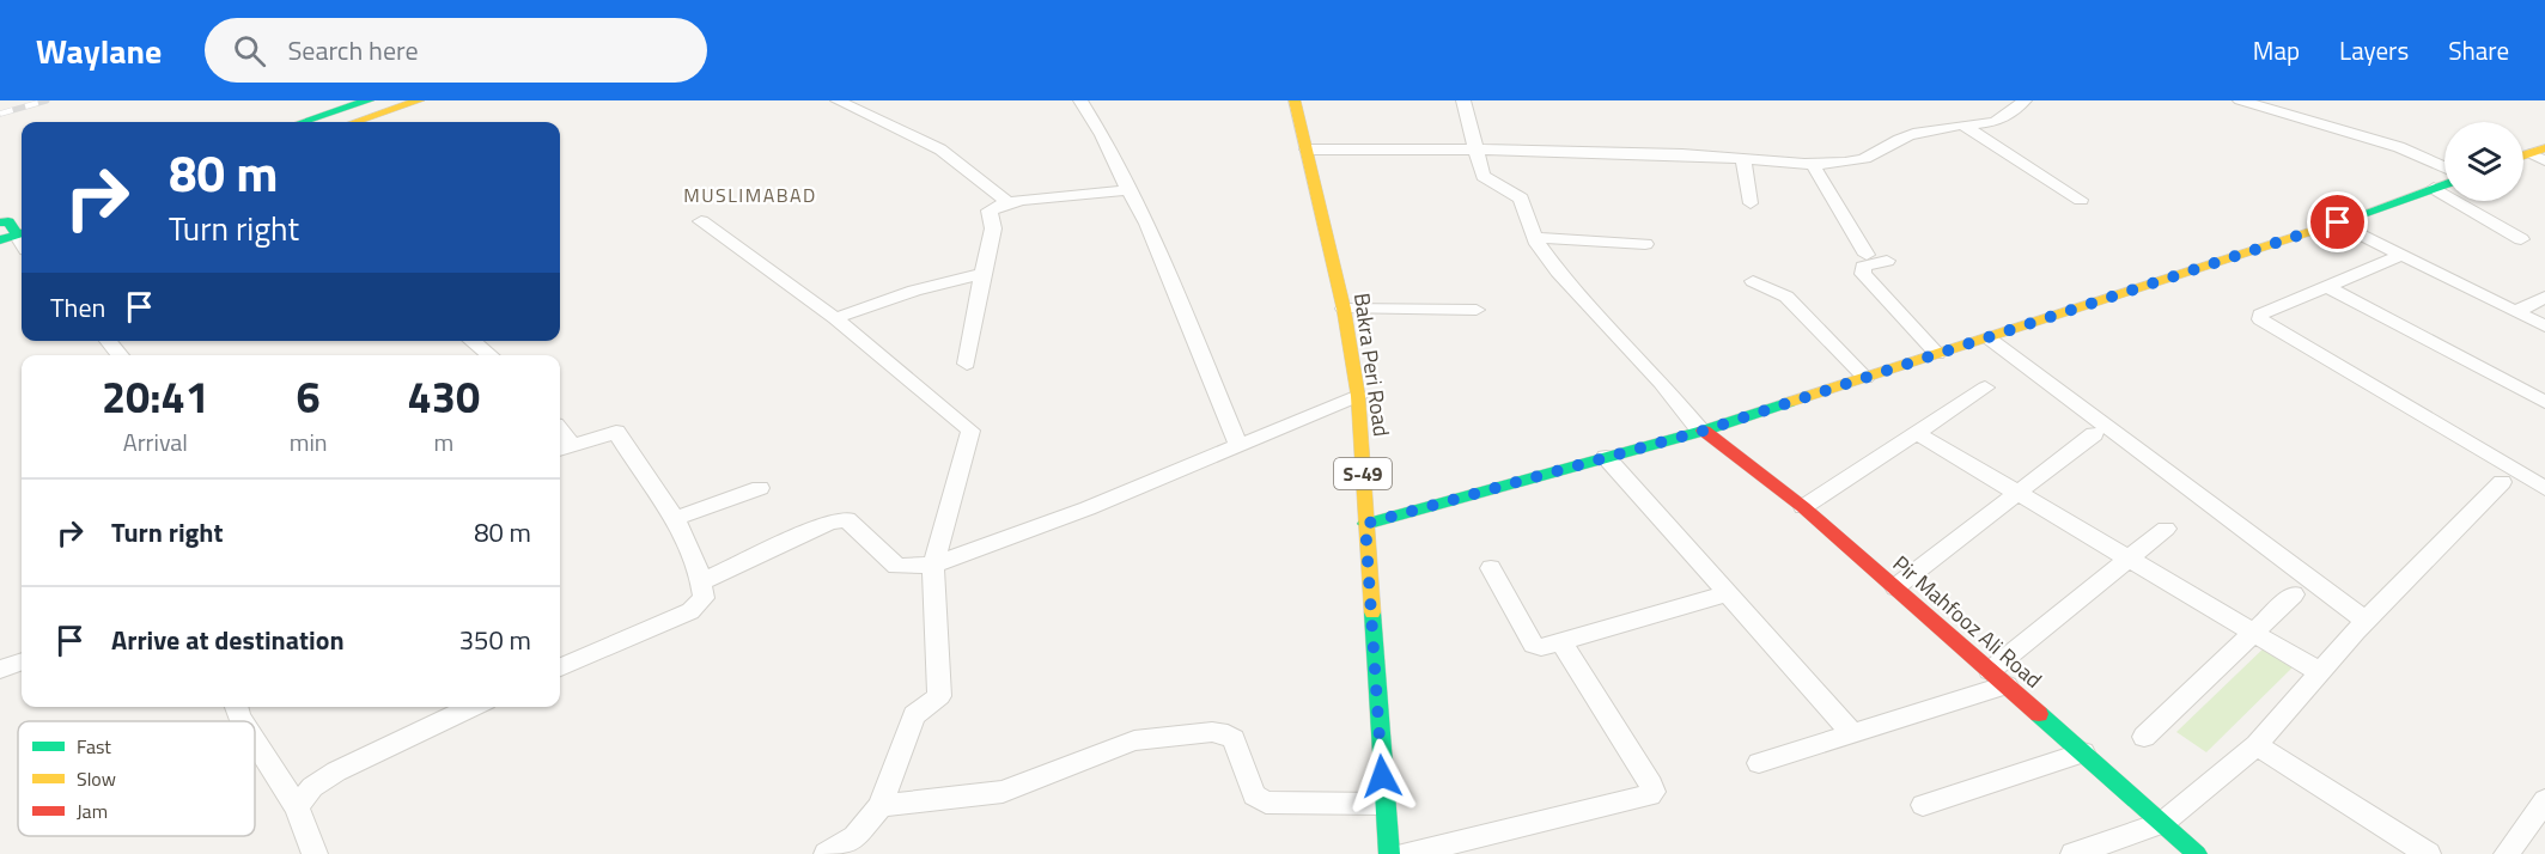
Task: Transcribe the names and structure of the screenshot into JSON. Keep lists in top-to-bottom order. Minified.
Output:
{"streets":{"main road":["Bakra Peri Road","S-49","Pir Mahfooz Ali Road"]},"districts":["MUSLIMABAD"],"legend":["Fast","Slow","Jam"],"page":{"header":"Waylane","search":"Search here","nav":["Map","Layers","Share"],"turn":["80 m","Turn right"],"then":"Then","eta":["20:41","Arrival","6","min","430","m"],"list":[{"name":"Turn right","value":"80 m"},{"name":"Arrive at destination","value":"350 m"}]}}
